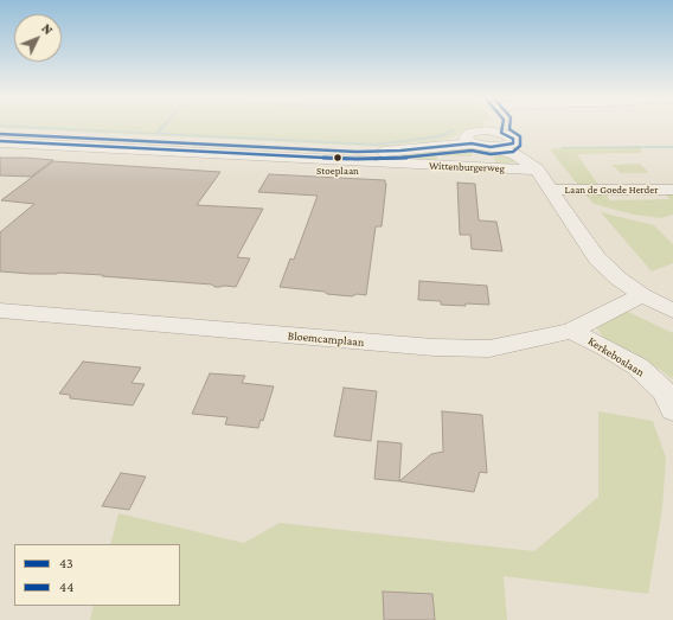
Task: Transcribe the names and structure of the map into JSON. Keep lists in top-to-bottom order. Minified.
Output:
{"streets":{"street":["Wittenburgerweg","Laan de Goede Herder","Bloemcamplaan","Kerkeboslaan"]},"crossings":[["Bloemcamplaan","Kerkeboslaan"]],"places":["Stoeplaan"],"lines":["transit line 43","transit line 44"],"legend":["43","44"],"north":"top right"}
